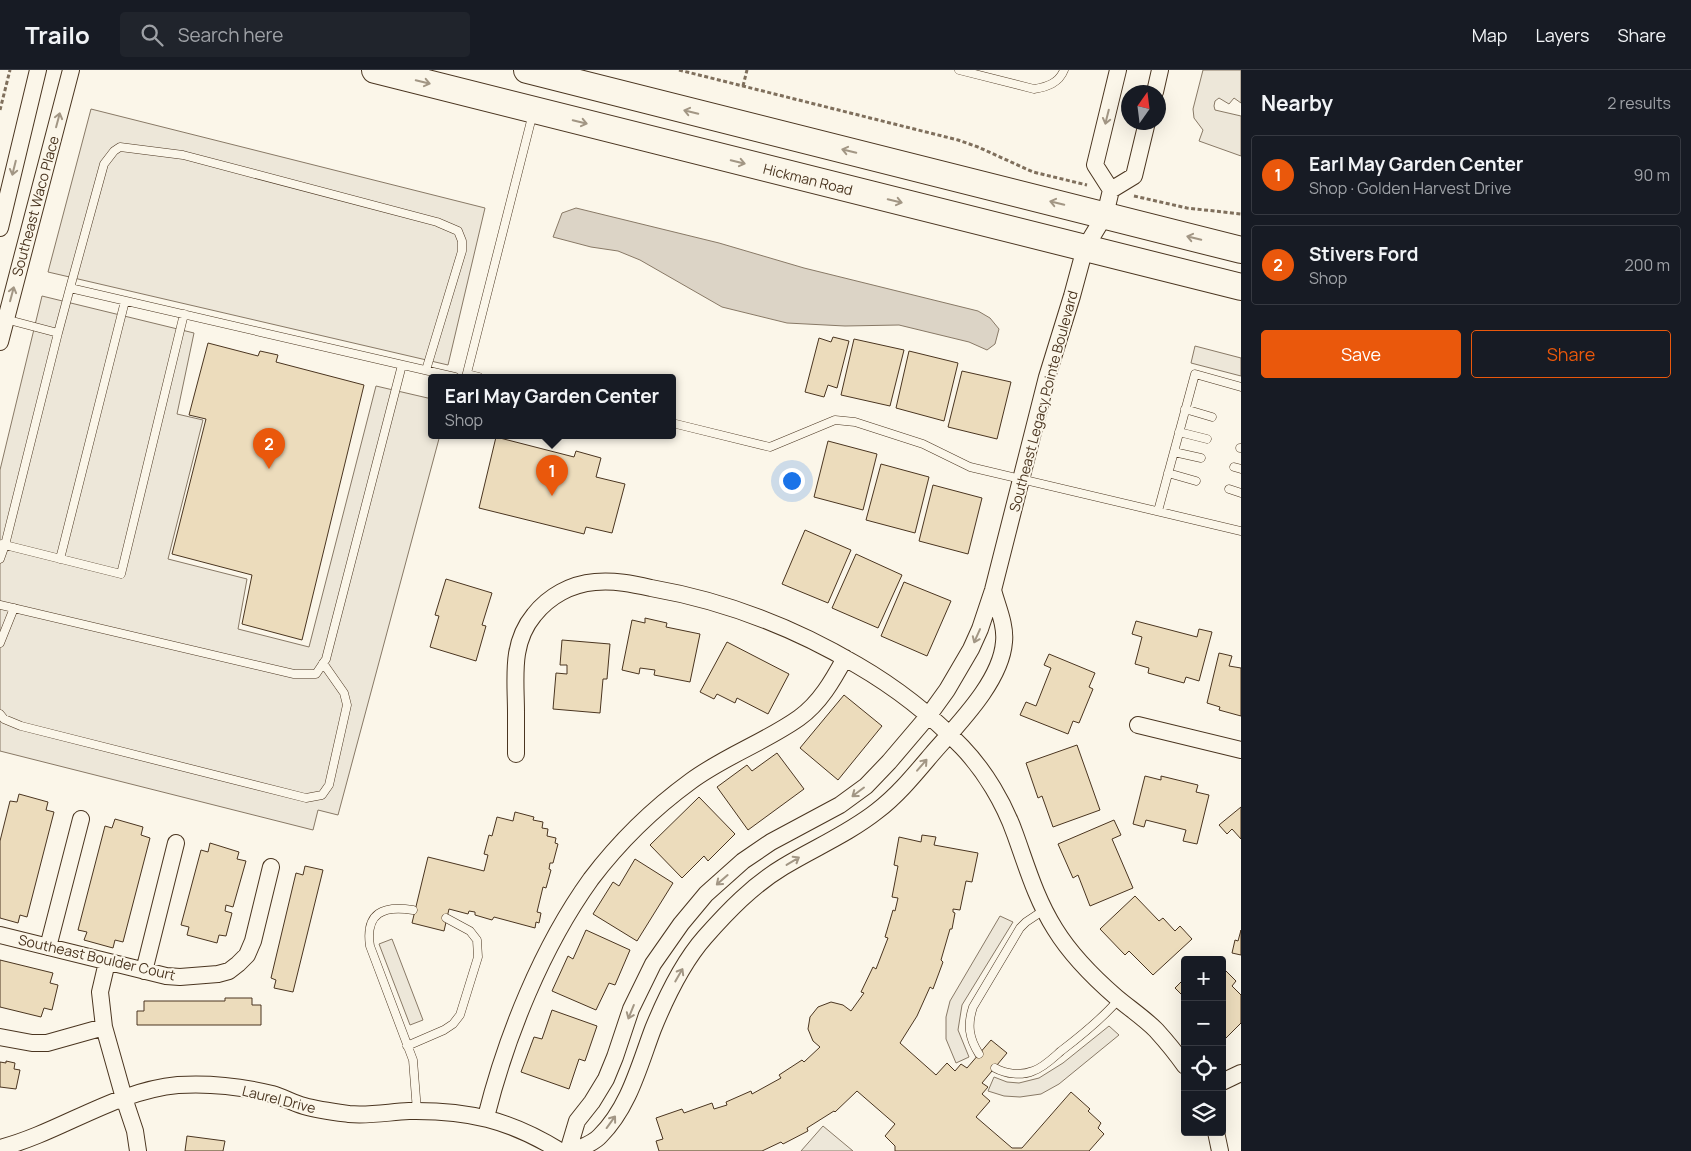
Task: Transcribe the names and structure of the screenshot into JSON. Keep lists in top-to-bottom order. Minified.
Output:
{"streets":{"highway":["Hickman Road"],"street":["Southeast Waco Place","Southeast Legacy Pointe Boulevard","Southeast Boulder Court","Laurel Drive"]},"crossings":[["Hickman Road","Southeast Legacy Pointe Boulevard"]],"north":"top","page":{"header":"Trailo","search":"Search here","nav":["Map","Layers","Share"],"heading":["Nearby","2 results"],"list":[{"mark":"1","name":"Earl May Garden Center","note":"Shop · Golden Harvest Drive","value":"90 m"},{"mark":"2","name":"Stivers Ford","note":"Shop","value":"200 m"}],"buttons":["Save","Share"],"popup":["Earl May Garden Center","Shop"],"pins":["2","1"],"map_buttons":["+","−"]}}
